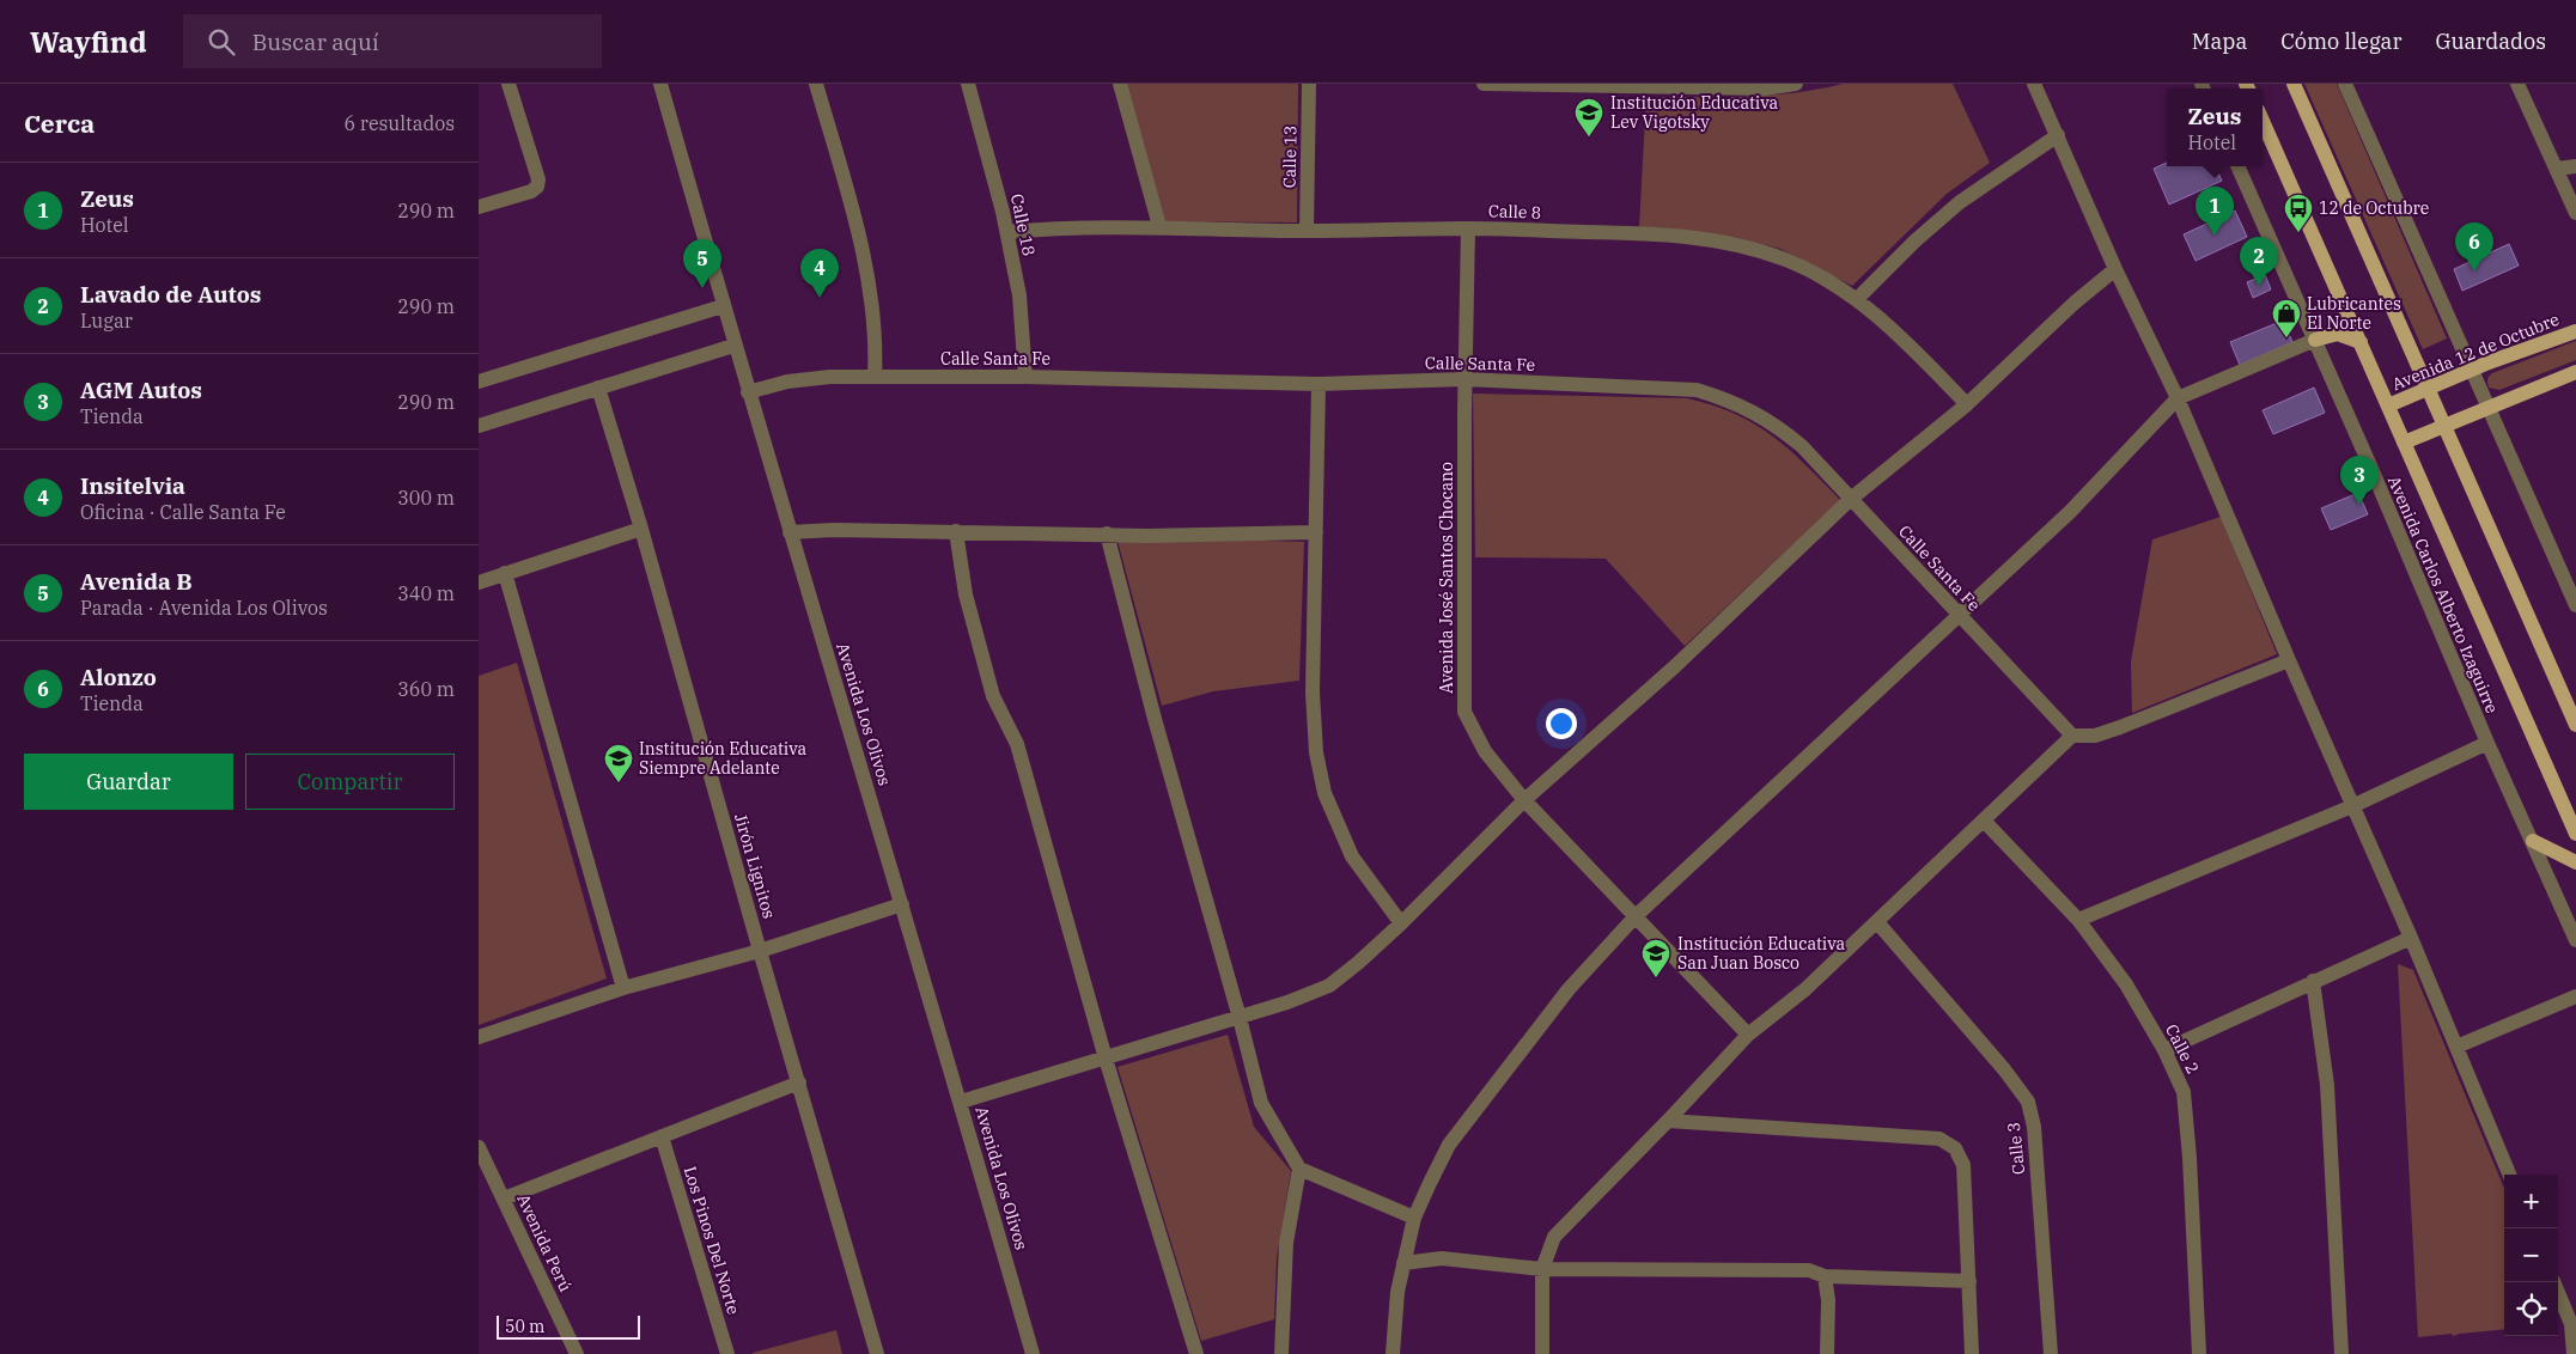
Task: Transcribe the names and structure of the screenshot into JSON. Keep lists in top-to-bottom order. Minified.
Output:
{"streets":{"main road":["Avenida 12 de Octubre","Avenida Carlos Alberto Izaguirre"],"street":["Calle 13","Calle 8","Calle 18","Calle Santa Fe","Avenida José Santos Chocano","Avenida Los Olivos","Jirón Lignitos","Calle 2","Calle 3","Los Pinos Del Norte","Avenida Perú"]},"crossings":[["Calle 13","Calle 8"],["Calle 8","Calle 18"],["Calle 8","Avenida José Santos Chocano"],["Calle 18","Calle Santa Fe"],["Avenida 12 de Octubre","Avenida Carlos Alberto Izaguirre"],["Calle Santa Fe","Avenida José Santos Chocano"],["Calle Santa Fe","Avenida Los Olivos"]],"places":{"school or university":["Institución Educativa Lev Vigotsky","Institución Educativa Siempre Adelante","Institución Educativa San Juan Bosco"],"bus stop":["12 de Octubre"],"shop":["Lubricantes El Norte"]},"scale_bar":"50 m","page":{"header":"Wayfind","search":"Buscar aquí","nav":["Mapa","Cómo llegar","Guardados"],"heading":["Cerca","6 resultados"],"popup":["Zeus","Hotel"],"list":[{"mark":"1","name":"Zeus","note":"Hotel","value":"290 m"},{"mark":"2","name":"Lavado de Autos","note":"Lugar","value":"290 m"},{"mark":"3","name":"AGM Autos","note":"Tienda","value":"290 m"},{"mark":"4","name":"Insitelvia","note":"Oficina · Calle Santa Fe","value":"300 m"},{"mark":"5","name":"Avenida B","note":"Parada · Avenida Los Olivos","value":"340 m"},{"mark":"6","name":"Alonzo","note":"Tienda","value":"360 m"}],"pins":["1","6","2","5","4","3"],"buttons":["Guardar","Compartir"],"map_buttons":["+","−"],"scale":"50 m"}}
